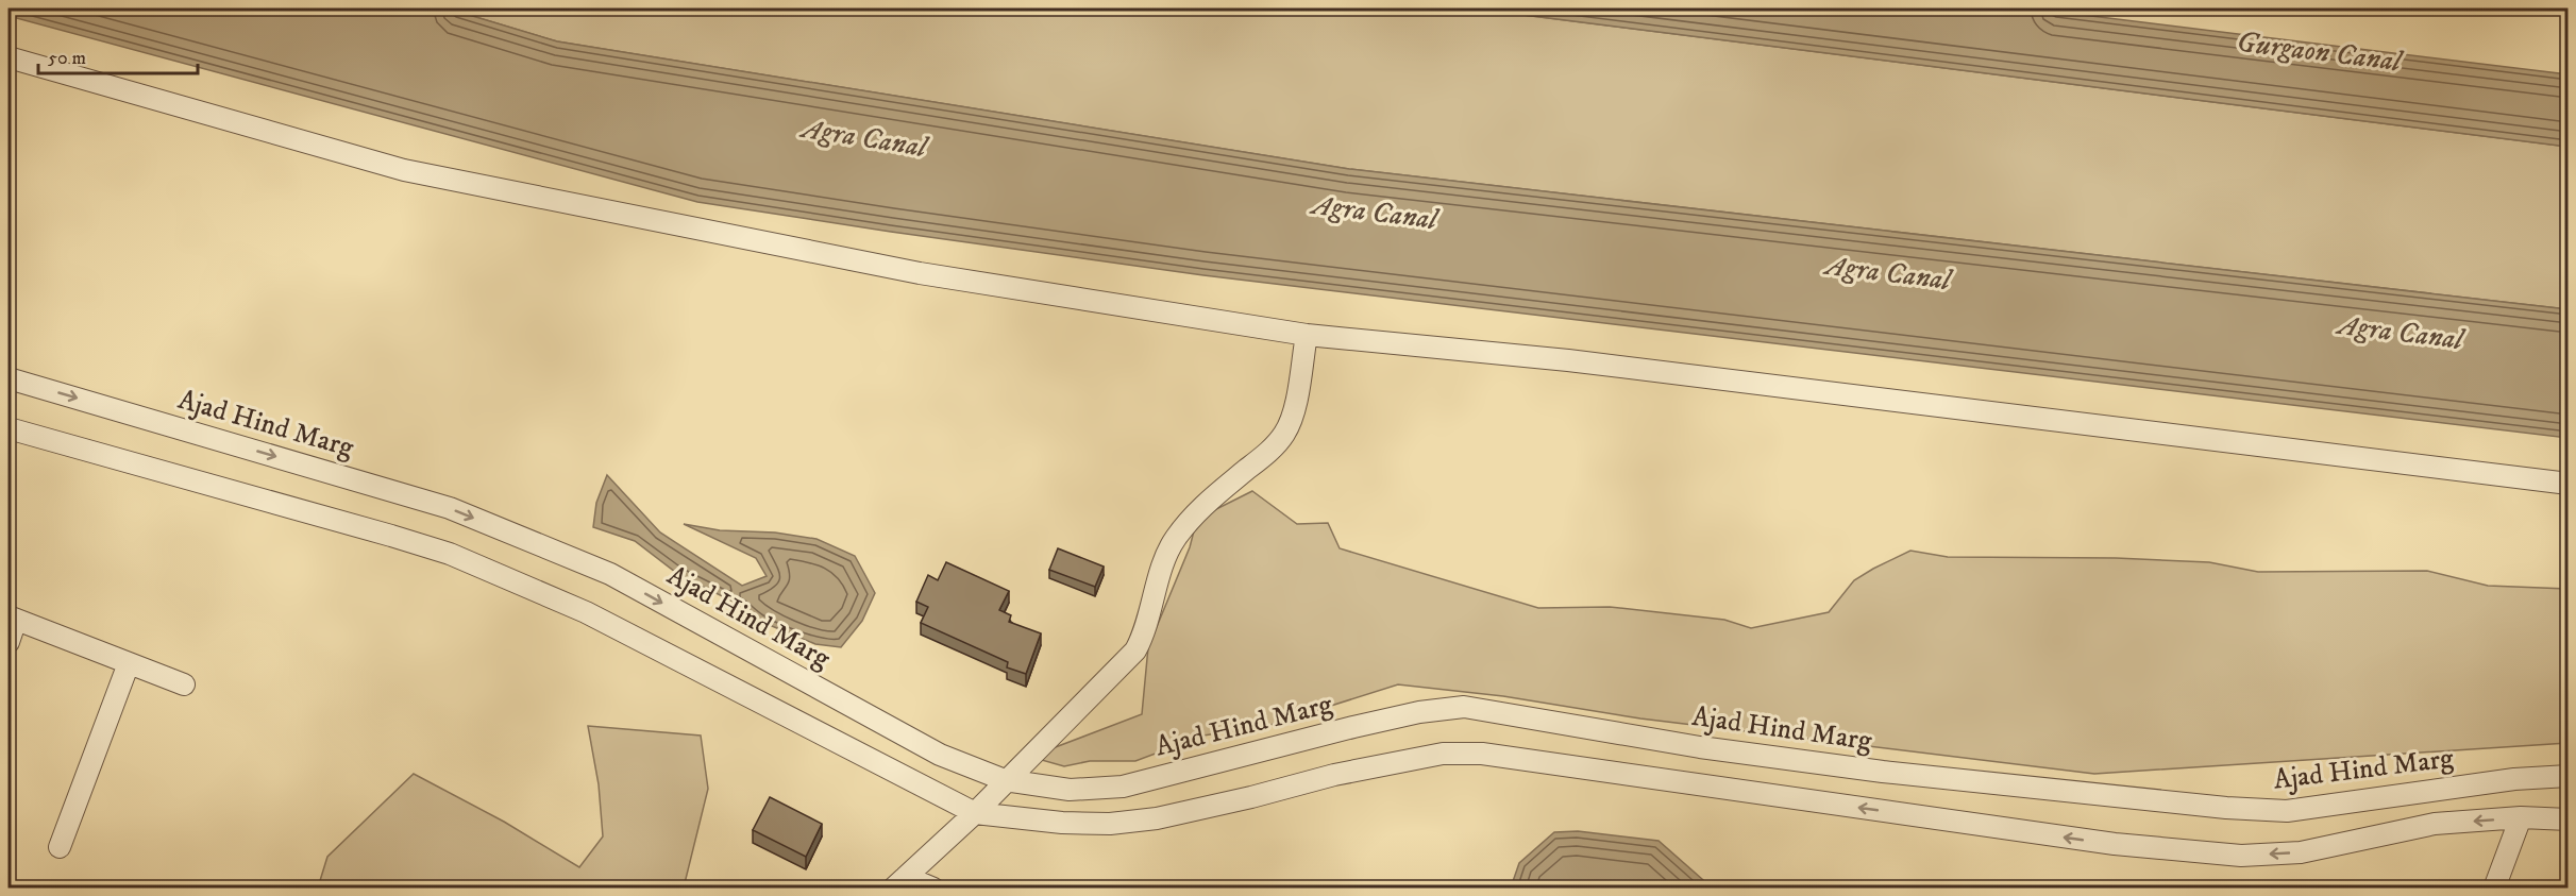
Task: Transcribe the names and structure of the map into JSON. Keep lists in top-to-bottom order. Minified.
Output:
{"streets":{"street":["Ajad Hind Marg"]},"water":["Gurgaon Canal","Agra Canal"],"scale_bar":"50 m"}
